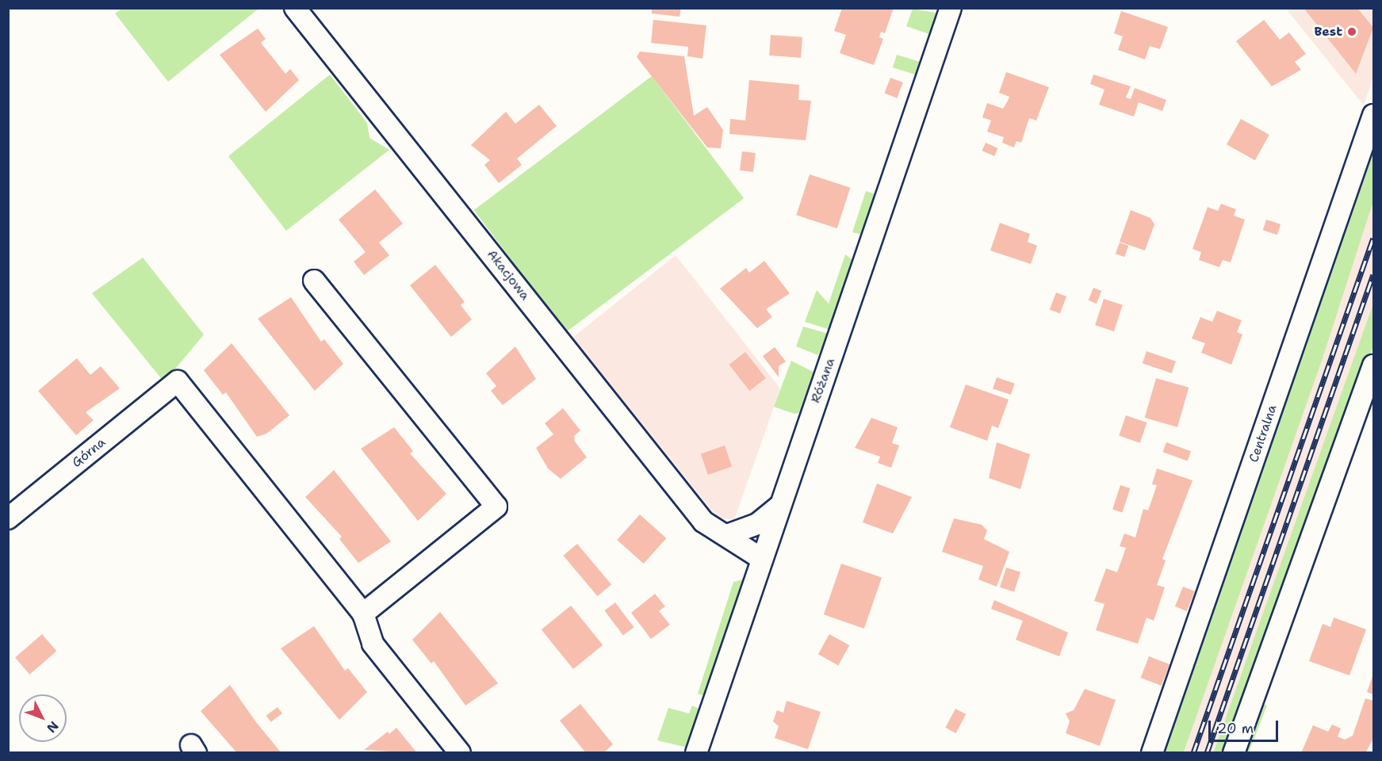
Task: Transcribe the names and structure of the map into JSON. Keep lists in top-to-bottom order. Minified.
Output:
{"streets":{"street":["Akacjowa","Różana","Centralna","Górna"]},"crossings":[["Akacjowa","Różana"]],"places":["Best"],"scale_bar":"20 m","north":"bottom right"}
